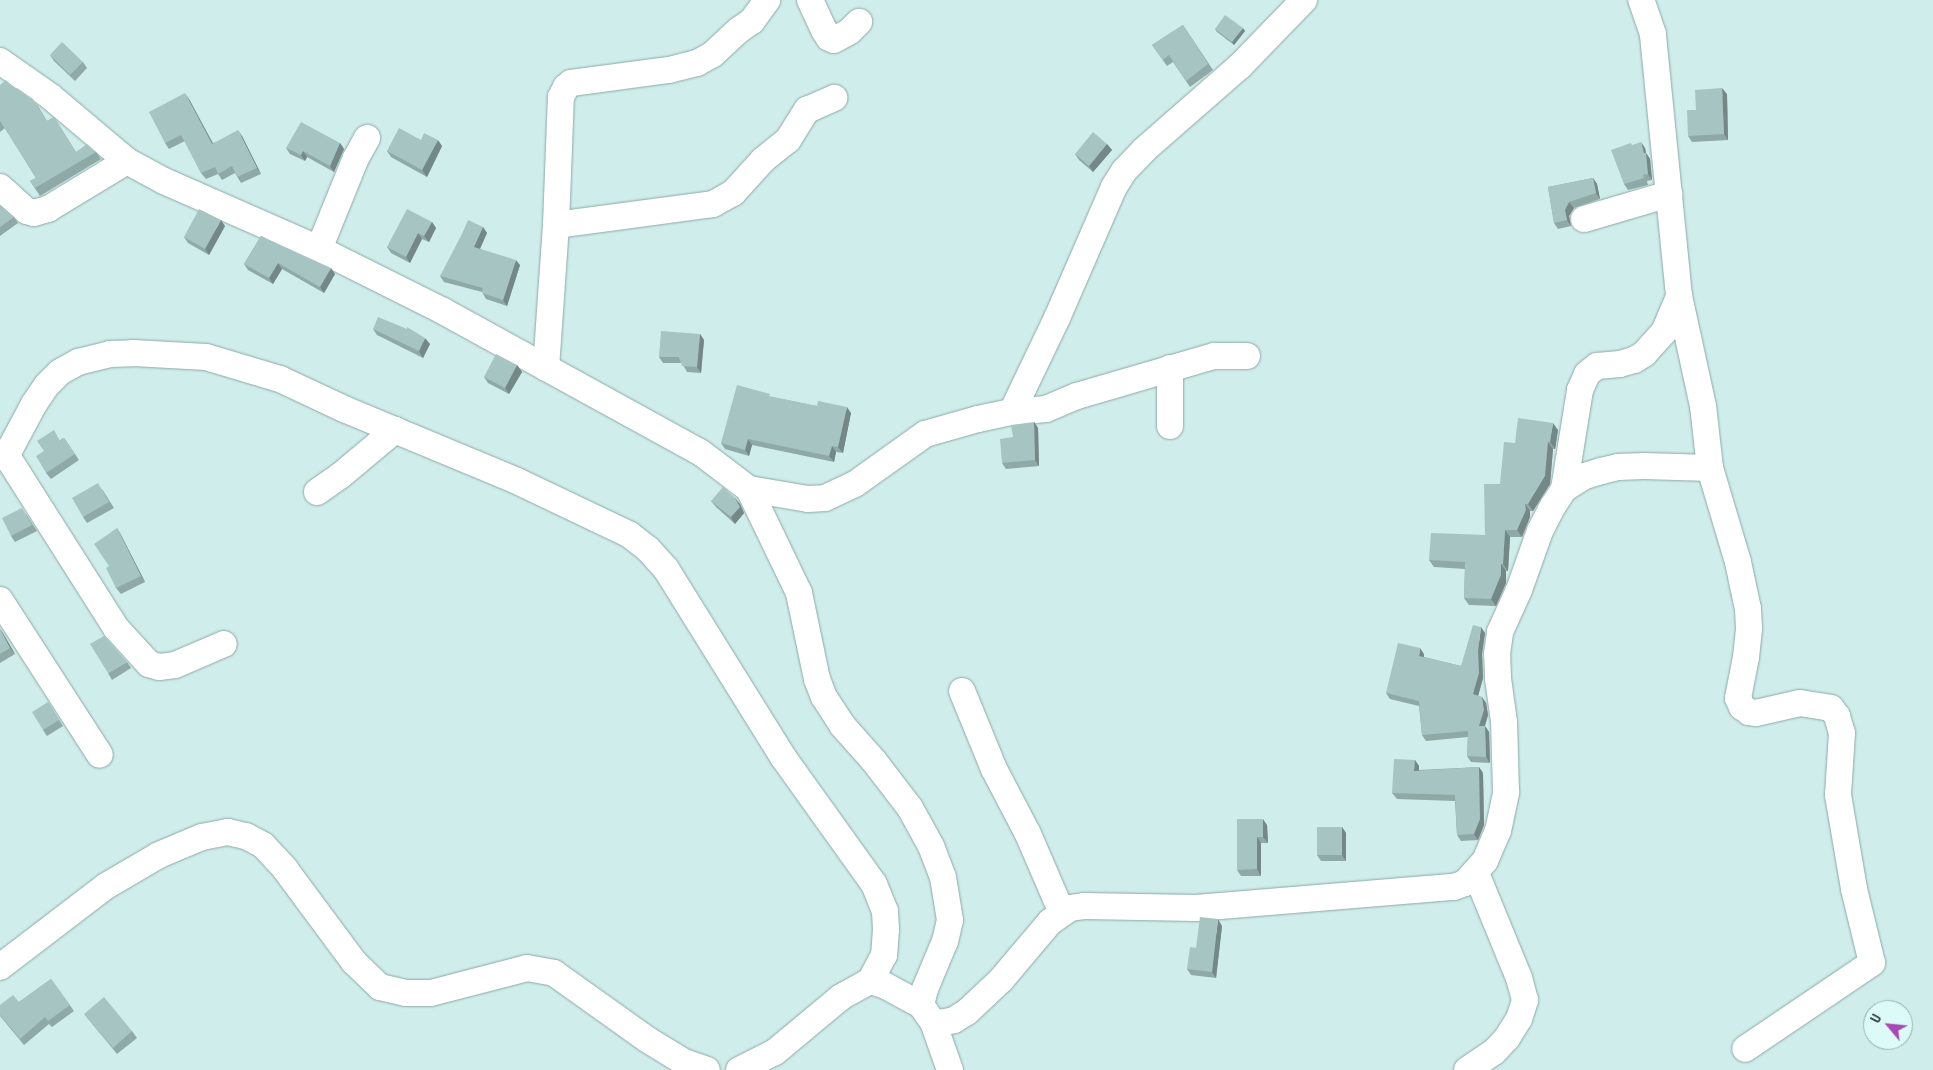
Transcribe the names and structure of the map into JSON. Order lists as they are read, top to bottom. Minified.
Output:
{"north":"top left"}
